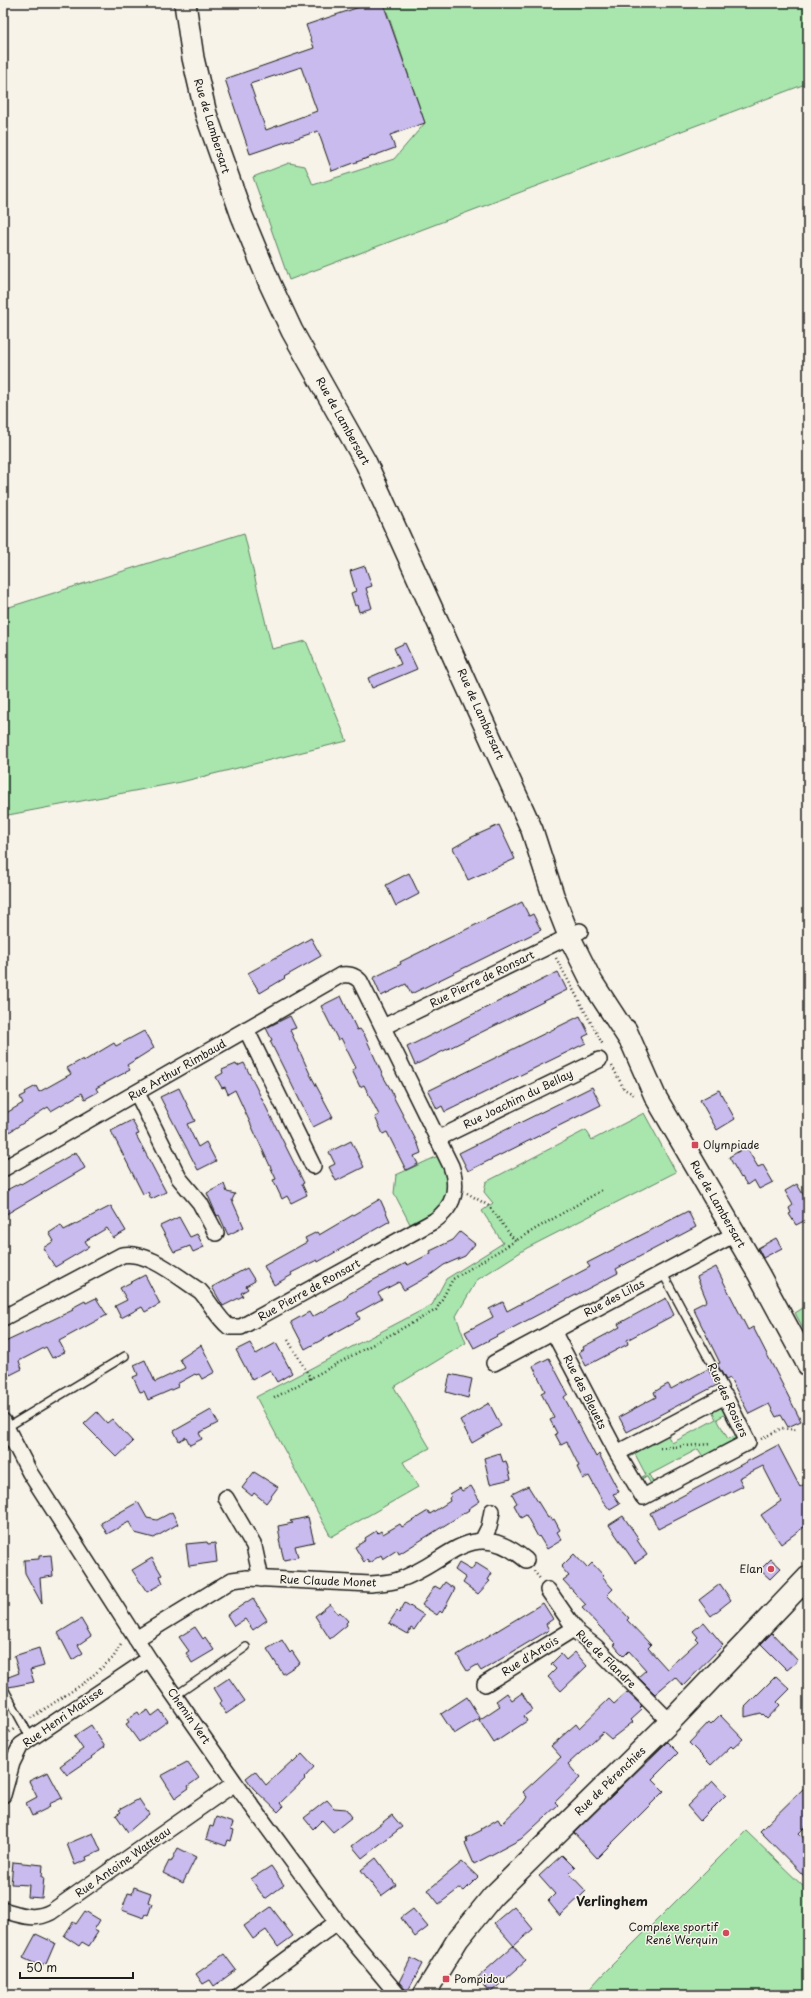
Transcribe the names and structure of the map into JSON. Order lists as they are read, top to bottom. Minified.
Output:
{"streets":{"main road":["Rue de Lambersart","Rue de Pérenchies"],"street":["Rue Pierre de Ronsart","Rue Arthur Rimbaud","Rue Joachim du Bellay","Rue des Lilas","Rue des Bleuets","Rue des Rosiers","Rue Claude Monet","Rue d'Artois","Rue de Flandre","Chemin Vert","Rue Henri Matisse","Rue Antoine Watteau"]},"crossings":[["Rue de Lambersart","Rue Pierre de Ronsart"],["Rue de Lambersart","Rue des Lilas"],["Rue Pierre de Ronsart","Rue Arthur Rimbaud"],["Rue Pierre de Ronsart","Rue Joachim du Bellay"],["Rue des Lilas","Rue des Bleuets"],["Rue des Lilas","Rue des Rosiers"],["Rue des Bleuets","Rue des Rosiers"],["Rue Claude Monet","Chemin Vert"],["Rue d'Artois","Rue de Flandre"],["Rue de Flandre","Rue de Pérenchies"],["Chemin Vert","Rue Henri Matisse"],["Chemin Vert","Rue Antoine Watteau"]],"districts":["Verlinghem"],"places":{"transit":["Olympiade","Pompidou"],"other":["Elan","Complexe sportif René Werquin"]},"scale_bar":"50 m"}
